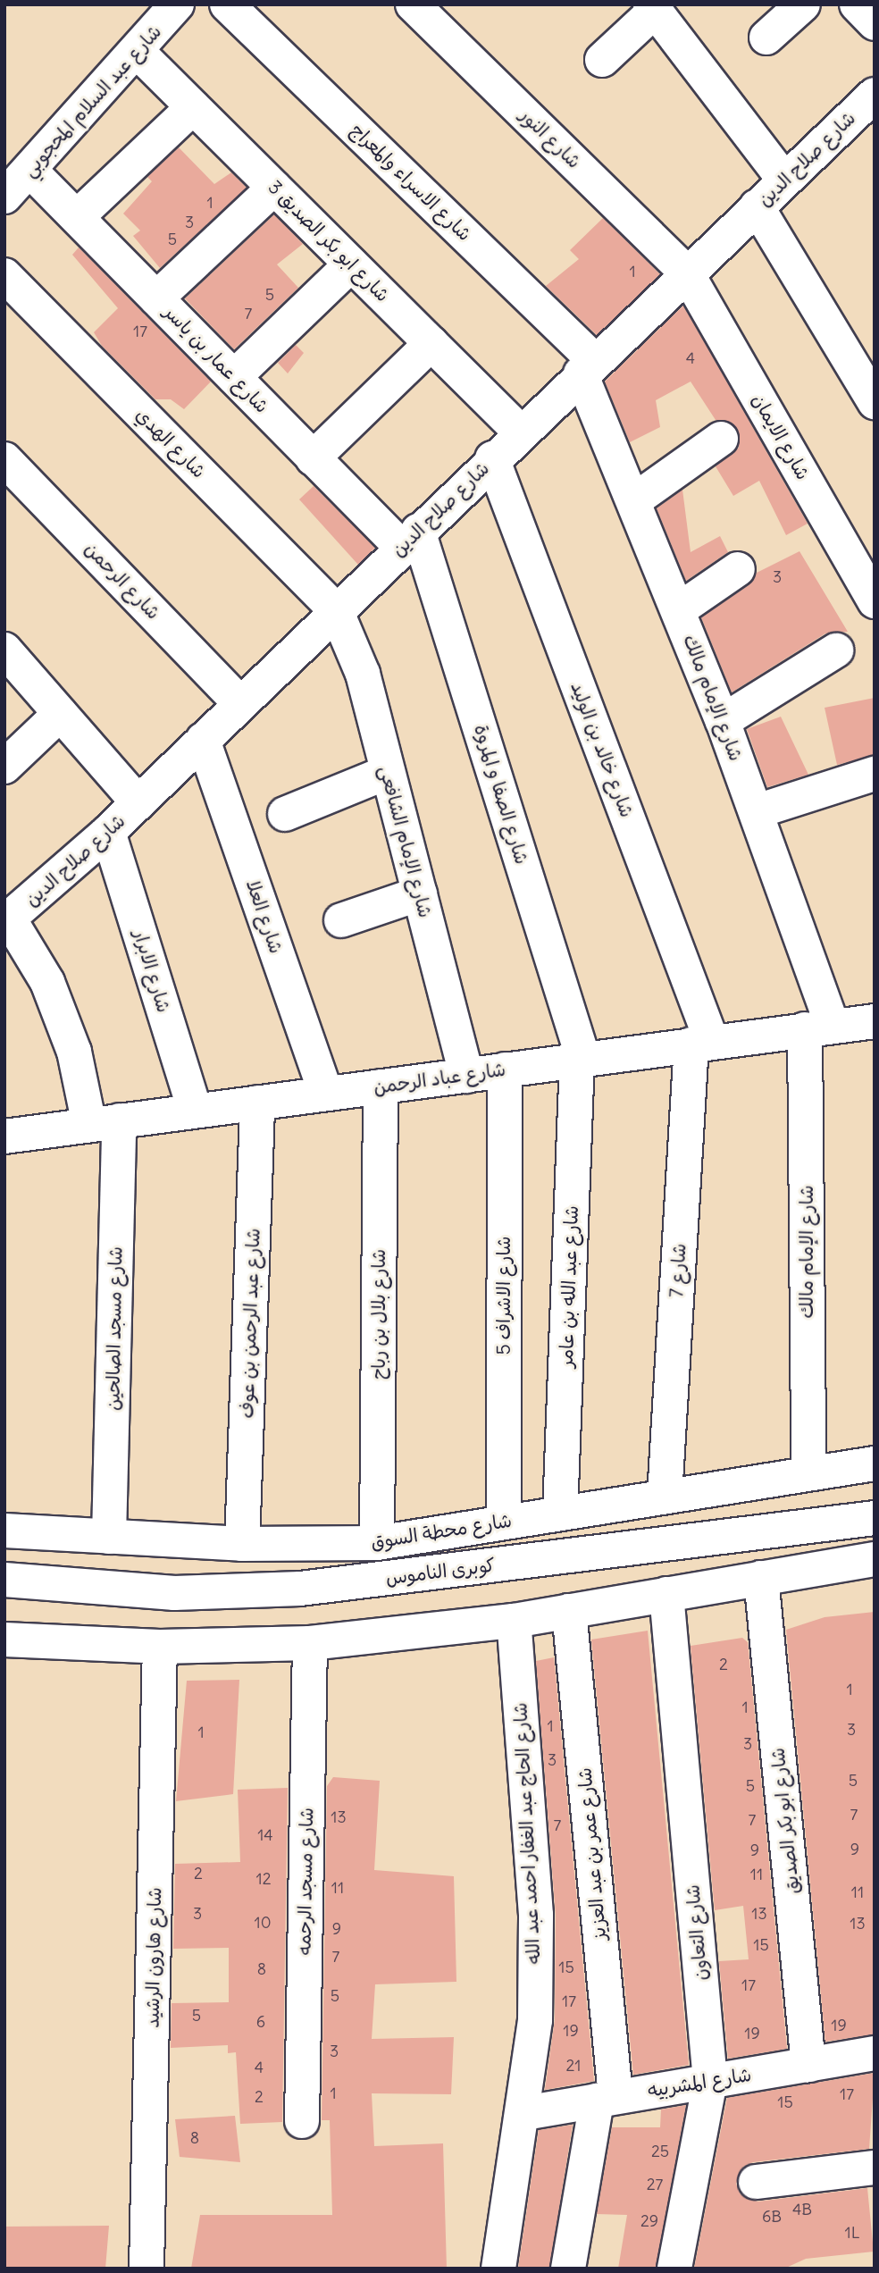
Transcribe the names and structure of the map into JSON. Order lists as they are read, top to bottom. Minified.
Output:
{"streets":{"street":["شارع عبد السلام المحجوبي","شارع النور","شارع صلاح الدين","شارع الاسراء والمعراج","شارع ابو بكر الصديق 3","شارع عمار بن ياسر","شارع الايمان","شارع الهدي","شارع الرحمن","شارع الإمام مالك","شارع خالد بن الوليد","شارع الصفا و المروة","شارع الإمام الشافعى","شارع العلا","شارع الابرار","شارع عباد الرحمن","شارع 7","شارع عبد الله بن عامر","شارع الاشراف 5","شارع بلال بن رباح","شارع عبد الرحمن بن عوف","شارع مسجد الصالحين","شارع محطة السوق","كوبرى الناموس","شارع ابو بكر الصديق","شارع الحاج عبد الغفار احمد عبد الله","شارع عمر بن عبد العزيز","شارع مسجد الرحمه","شارع التعاون","شارع هارون الرشيد","شارع المشربيه"]},"crossings":[["شارع عبد السلام المحجوبي","شارع ابو بكر الصديق 3"],["شارع عبد السلام المحجوبي","شارع عمار بن ياسر"],["شارع النور","شارع صلاح الدين"],["شارع النور","شارع الايمان"],["شارع صلاح الدين","شارع الاسراء والمعراج"],["شارع صلاح الدين","شارع ابو بكر الصديق 3"],["شارع صلاح الدين","شارع عمار بن ياسر"],["شارع صلاح الدين","شارع الايمان"],["شارع صلاح الدين","شارع الهدي"],["شارع صلاح الدين","شارع الرحمن"],["شارع صلاح الدين","شارع الإمام مالك"],["شارع صلاح الدين","شارع خالد بن الوليد"],["شارع صلاح الدين","شارع الصفا و المروة"],["شارع صلاح الدين","شارع الإمام الشافعى"],["شارع صلاح الدين","شارع العلا"],["شارع صلاح الدين","شارع الابرار"],["شارع صلاح الدين","شارع مسجد الصالحين"],["شارع الاسراء والمعراج","شارع الإمام مالك"],["شارع عمار بن ياسر","شارع الصفا و المروة"],["شارع الهدي","شارع الإمام الشافعى"],["شارع الإمام مالك","شارع عباد الرحمن"],["شارع الإمام مالك","شارع محطة السوق"],["شارع خالد بن الوليد","شارع عباد الرحمن"],["شارع خالد بن الوليد","شارع 7"],["شارع الصفا و المروة","شارع عباد الرحمن"],["شارع الصفا و المروة","شارع عبد الله بن عامر"],["شارع الإمام الشافعى","شارع عباد الرحمن"],["شارع العلا","شارع عباد الرحمن"],["شارع الابرار","شارع عباد الرحمن"],["شارع عباد الرحمن","شارع 7"],["شارع عباد الرحمن","شارع عبد الله بن عامر"],["شارع عباد الرحمن","شارع الاشراف 5"],["شارع عباد الرحمن","شارع بلال بن رباح"],["شارع عباد الرحمن","شارع عبد الرحمن بن عوف"],["شارع عباد الرحمن","شارع مسجد الصالحين"],["شارع 7","شارع محطة السوق"],["شارع عبد الله بن عامر","شارع محطة السوق"],["شارع الاشراف 5","شارع محطة السوق"],["شارع بلال بن رباح","شارع محطة السوق"],["شارع عبد الرحمن بن عوف","شارع محطة السوق"],["شارع مسجد الصالحين","شارع محطة السوق"],["شارع ابو بكر الصديق","شارع المشربيه"],["شارع الحاج عبد الغفار احمد عبد الله","شارع المشربيه"],["شارع عمر بن عبد العزيز","شارع المشربيه"],["شارع التعاون","شارع المشربيه"]],"house_numbers":["1","3","5","1","5","7","17","4","3","2","1","1","1","3","1","3","3","5","5","7","13","7","7","14","9","9","2","11","12","11","11","3","13","10","13","9","15","7","15","8","17","5","17","5","6","19","19","19","3","21","4","1","17","2","15","8","25","27","4B","6B","29","1L"]}
